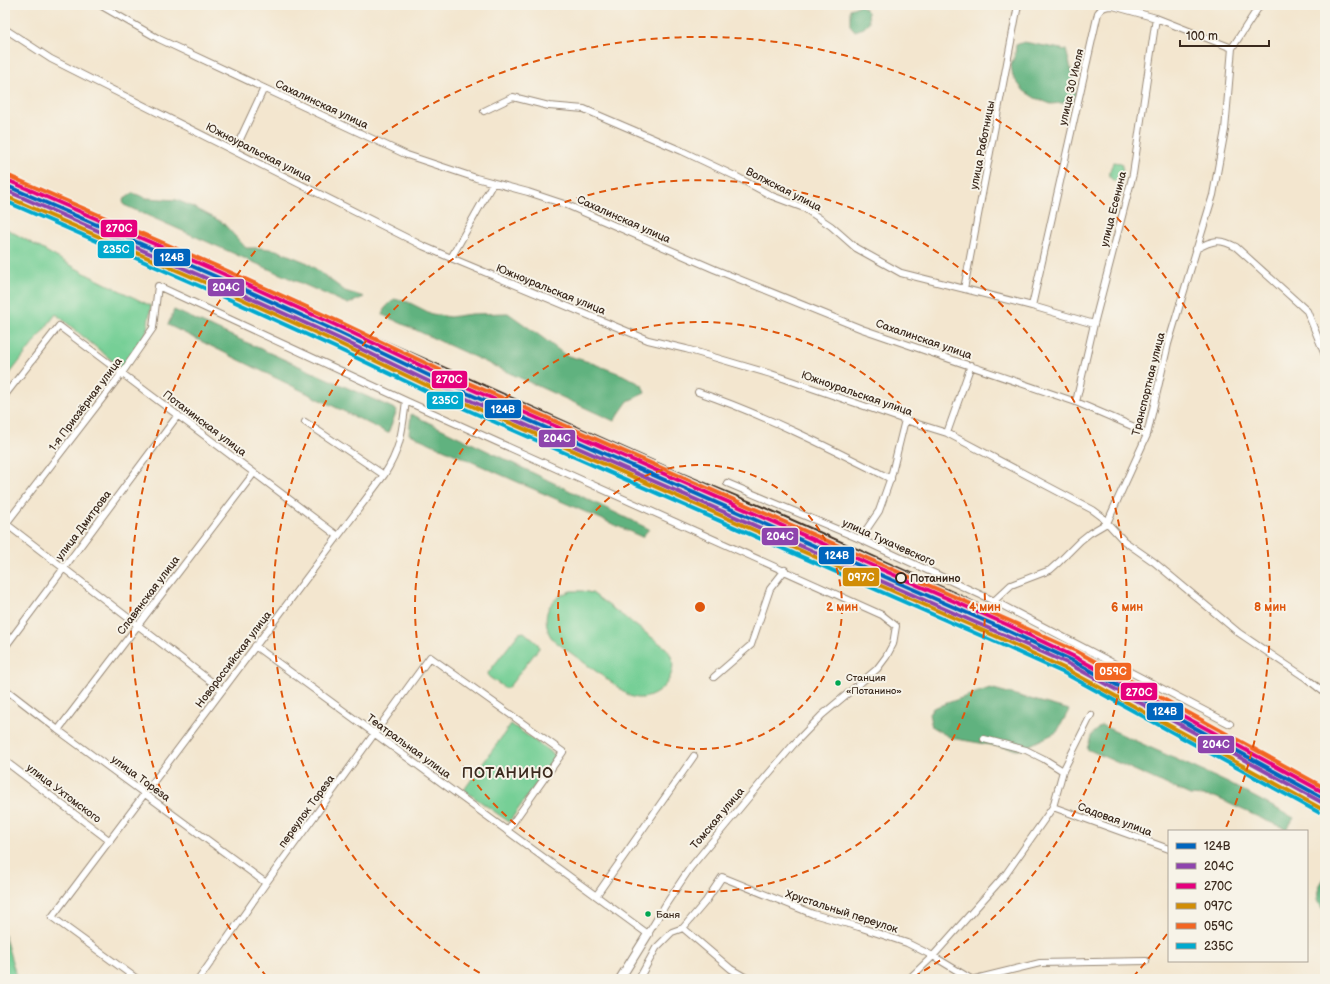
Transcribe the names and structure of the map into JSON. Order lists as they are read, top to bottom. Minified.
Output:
{"streets":{"street":["улица 30 Июля","Сахалинская улица","улица Работницы","Южноуральская улица","Волжская улица","улица Есенина","Транспортная улица","1-я Приозёрная улица","Потанинская улица","улица Дмитрова","улица Тухачевского","Славянская улица","Новороссийская улица","Театральная улица","улица Тореза","улица Ухтомского","переулок Тореза","Томская улица","Садовая улица","Хрустальный переулок"]},"crossings":[["улица 30 Июля","Волжская улица"],["Сахалинская улица","улица Есенина"],["Сахалинская улица","Транспортная улица"],["улица Работницы","Волжская улица"],["Южноуральская улица","Транспортная улица"],["Волжская улица","улица Есенина"],["1-я Приозёрная улица","Потанинская улица"],["1-я Приозёрная улица","Новороссийская улица"],["Потанинская улица","улица Дмитрова"],["Потанинская улица","Славянская улица"],["Потанинская улица","Новороссийская улица"],["Славянская улица","улица Тореза"],["Новороссийская улица","Театральная улица"],["Новороссийская улица","улица Тореза"],["Новороссийская улица","улица Ухтомского"],["Театральная улица","переулок Тореза"],["Театральная улица","Томская улица"],["улица Тореза","переулок Тореза"]],"districts":["ПОТАНИНО"],"places":["Потанино","Станция «Потанино»","Баня"],"lines":["transit line 059С","transit line 270С","transit line 124В","transit line 204С","transit line 097С","transit line 235С"],"legend":["124В","204С","270С","097С","059С","235С"],"scale_bar":"100 m","rings":["2 мин","4 мин","6 мин","8 мин"]}
